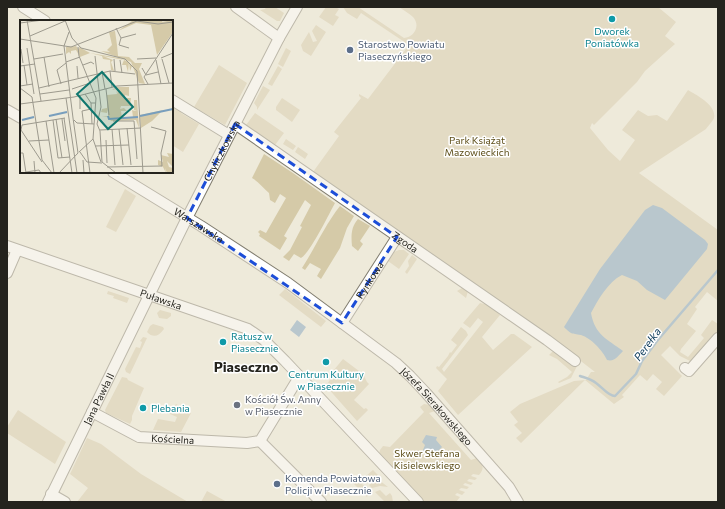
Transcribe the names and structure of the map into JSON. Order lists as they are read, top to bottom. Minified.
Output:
{"streets":{"street":["Chyliczkowska","Warszawska","Zgoda","Rynkowa","Puławska","Jana Pawła II","Józefa Sierakowskiego","Kościelna"]},"crossings":[["Chyliczkowska","Warszawska"],["Chyliczkowska","Zgoda"],["Chyliczkowska","Puławska"],["Chyliczkowska","Jana Pawła II"],["Warszawska","Rynkowa"],["Warszawska","Józefa Sierakowskiego"],["Zgoda","Rynkowa"],["Rynkowa","Józefa Sierakowskiego"],["Puławska","Jana Pawła II"],["Jana Pawła II","Kościelna"]],"districts":["Piaseczno"],"water":["Perełka"],"parks":["Park Książąt Mazowieckich","Skwer Stefana Kisielewskiego"],"places":["Dworek Poniatówka","Starostwo Powiatu Piaseczyńskiego","Ratusz w Piasecznie","Centrum Kultury w Piasecznie","Kościół Św. Anny w Piasecznie","Plebania","Komenda Powiatowa Policji w Piasecznie"]}
